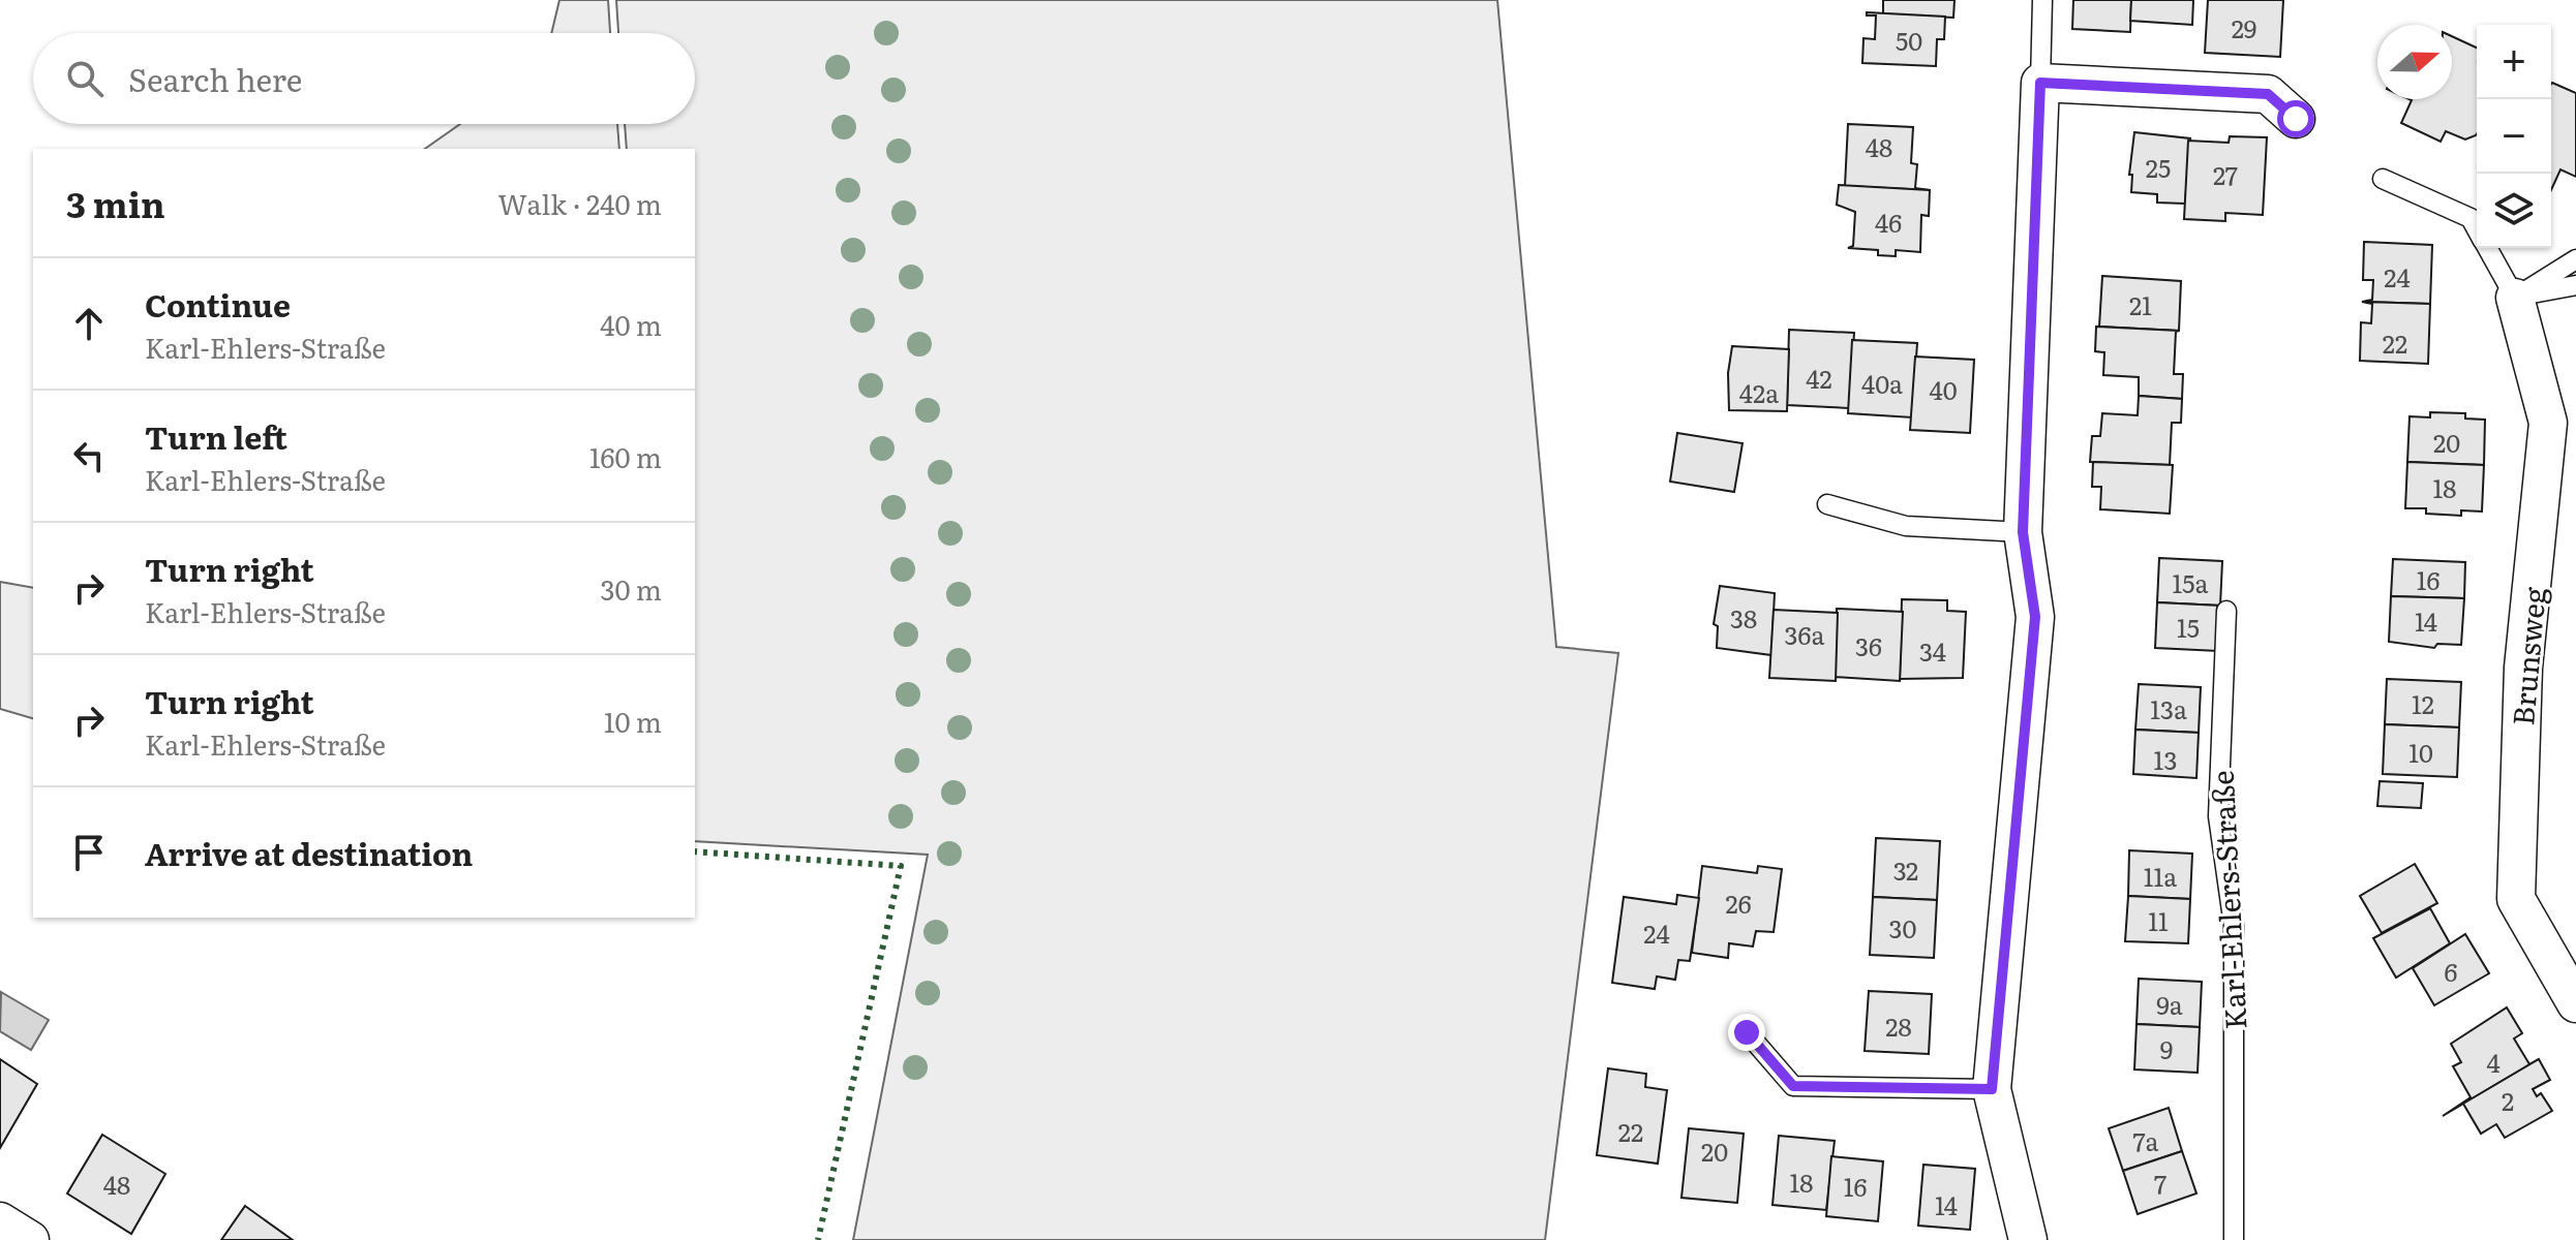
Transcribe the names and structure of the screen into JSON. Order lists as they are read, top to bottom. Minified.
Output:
{"streets":{"street":["Brunsweg"],"lane":["Karl-Ehlers-Straße"]},"house_numbers":["29","50","48","25","27","46","24","21","22","42","40a","40","42a","20","18","16","15a","38","14","15","36a","36","34","12","13a","10","13","32","11a","26","11","30","24","6","9a","28","9","4","2","22","7a","20","18","7","48","16","14"],"north":"right","page":{"map_buttons":["+","−"],"search":"Search here","heading":["3 min","Walk · 240 m"],"list":[["Continue","Karl-Ehlers-Straße","40 m"],["Turn left","Karl-Ehlers-Straße","160 m"],["Turn right","Karl-Ehlers-Straße","30 m"],["Turn right","Karl-Ehlers-Straße","10 m"],"Arrive at destination"]}}
